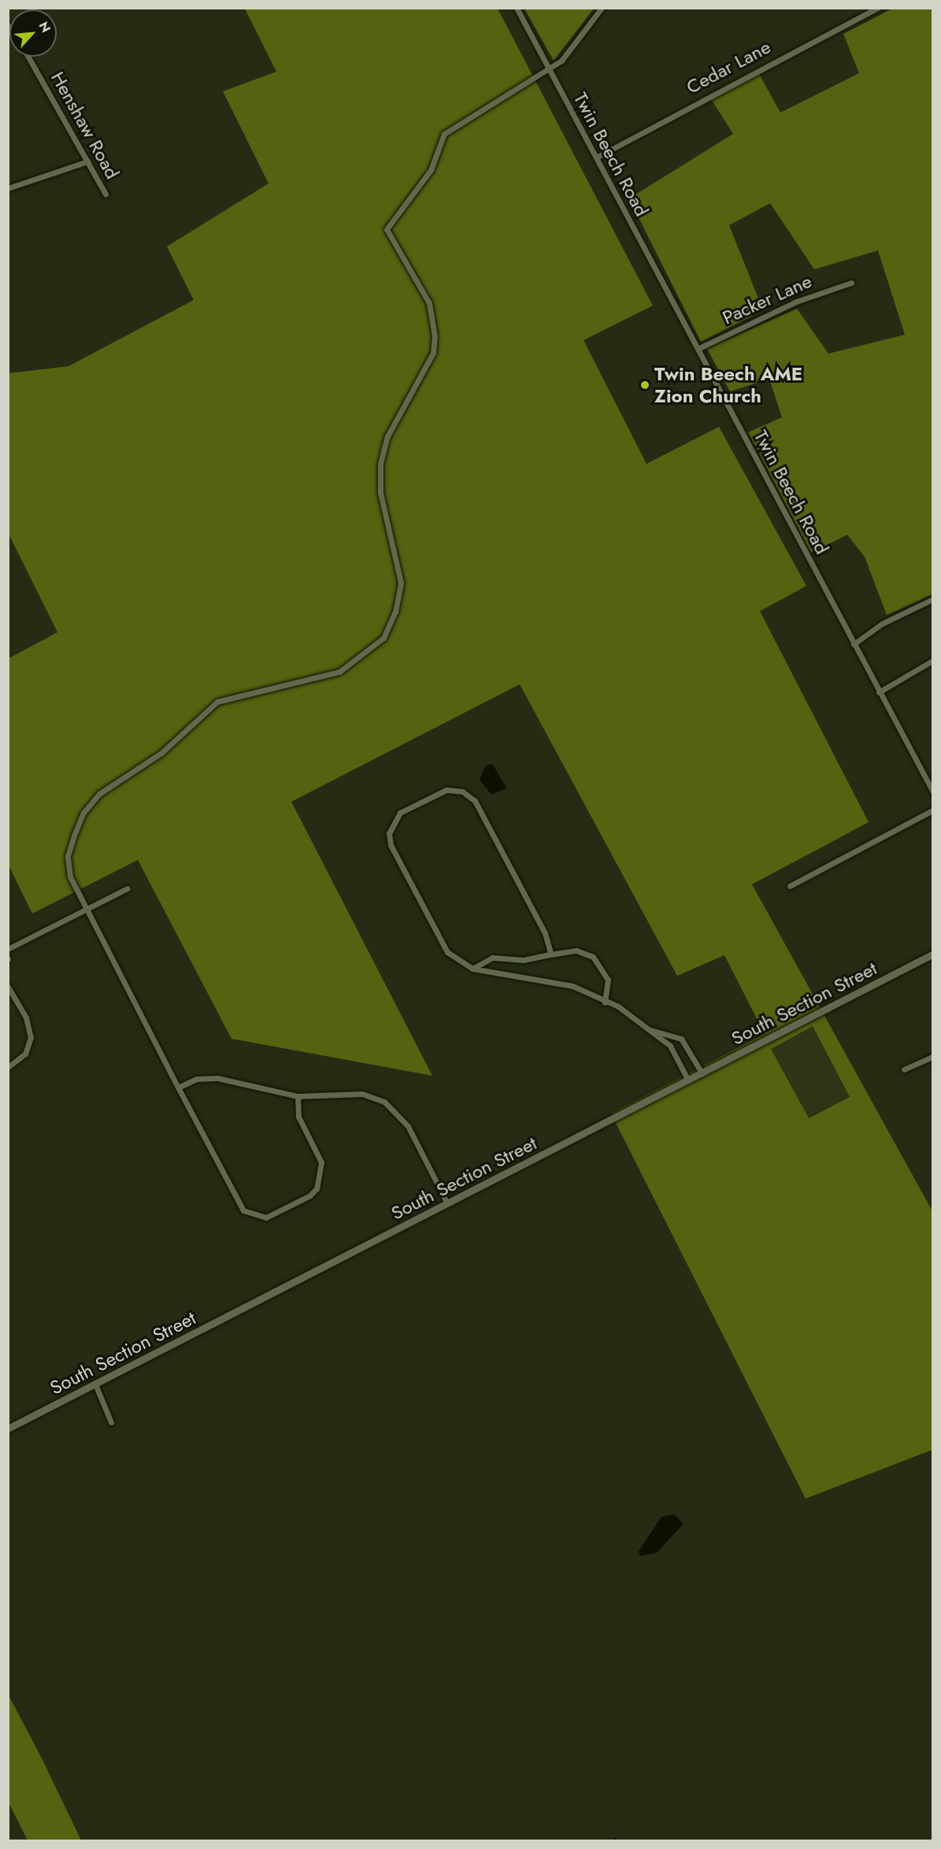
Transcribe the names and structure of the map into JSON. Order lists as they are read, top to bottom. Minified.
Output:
{"streets":{"street":["Cedar Lane","Henshaw Road","Twin Beech Road","Packer Lane","South Section Street"]},"crossings":[["Cedar Lane","Twin Beech Road"],["Twin Beech Road","Packer Lane"]],"places":["Twin Beech AME Zion Church"],"north":"top right"}
